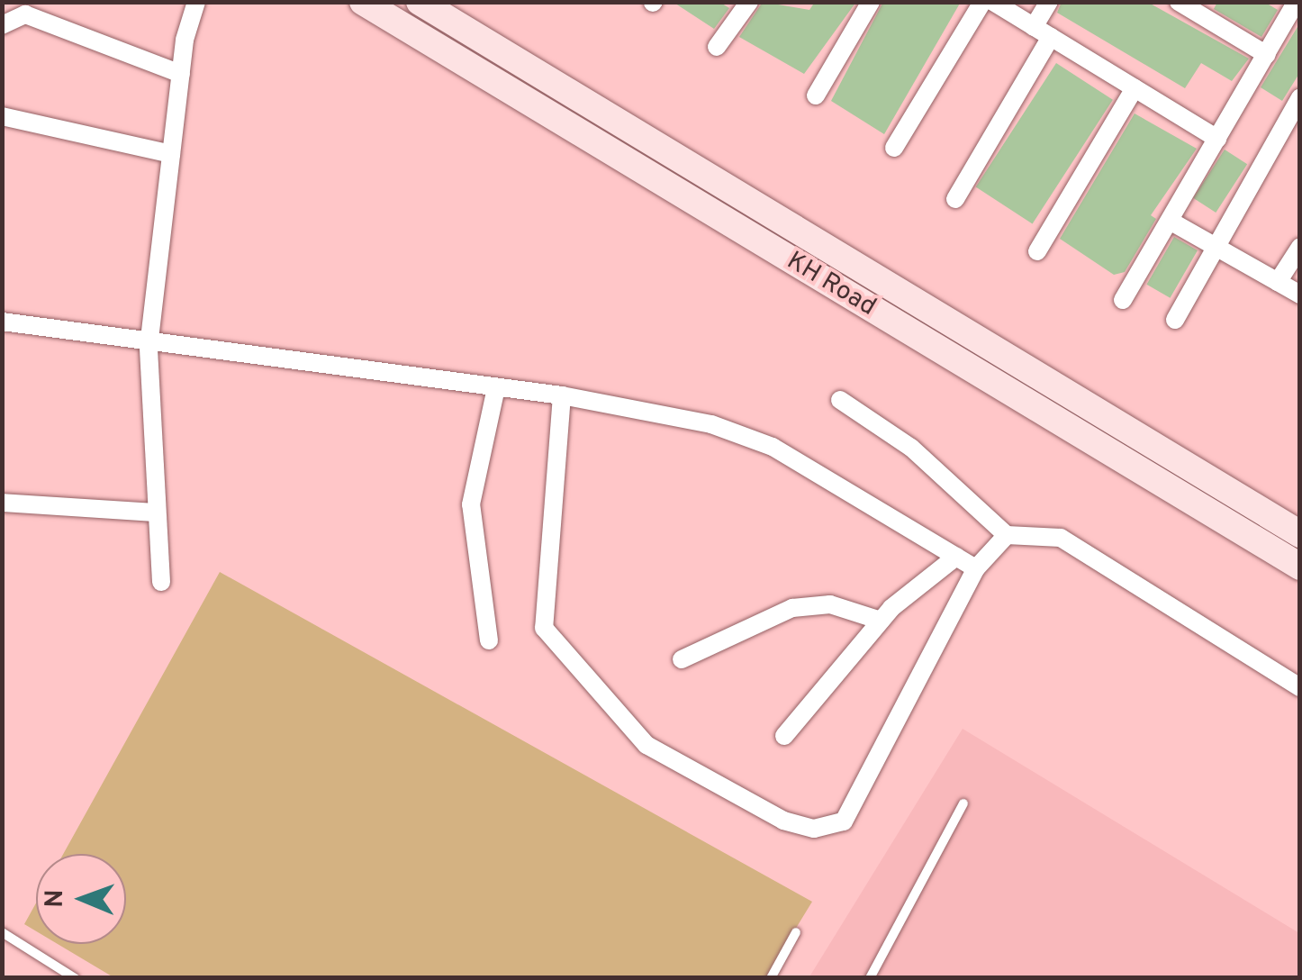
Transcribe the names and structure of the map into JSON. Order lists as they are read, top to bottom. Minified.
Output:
{"streets":{"main road":["KH Road"]},"north":"left"}
